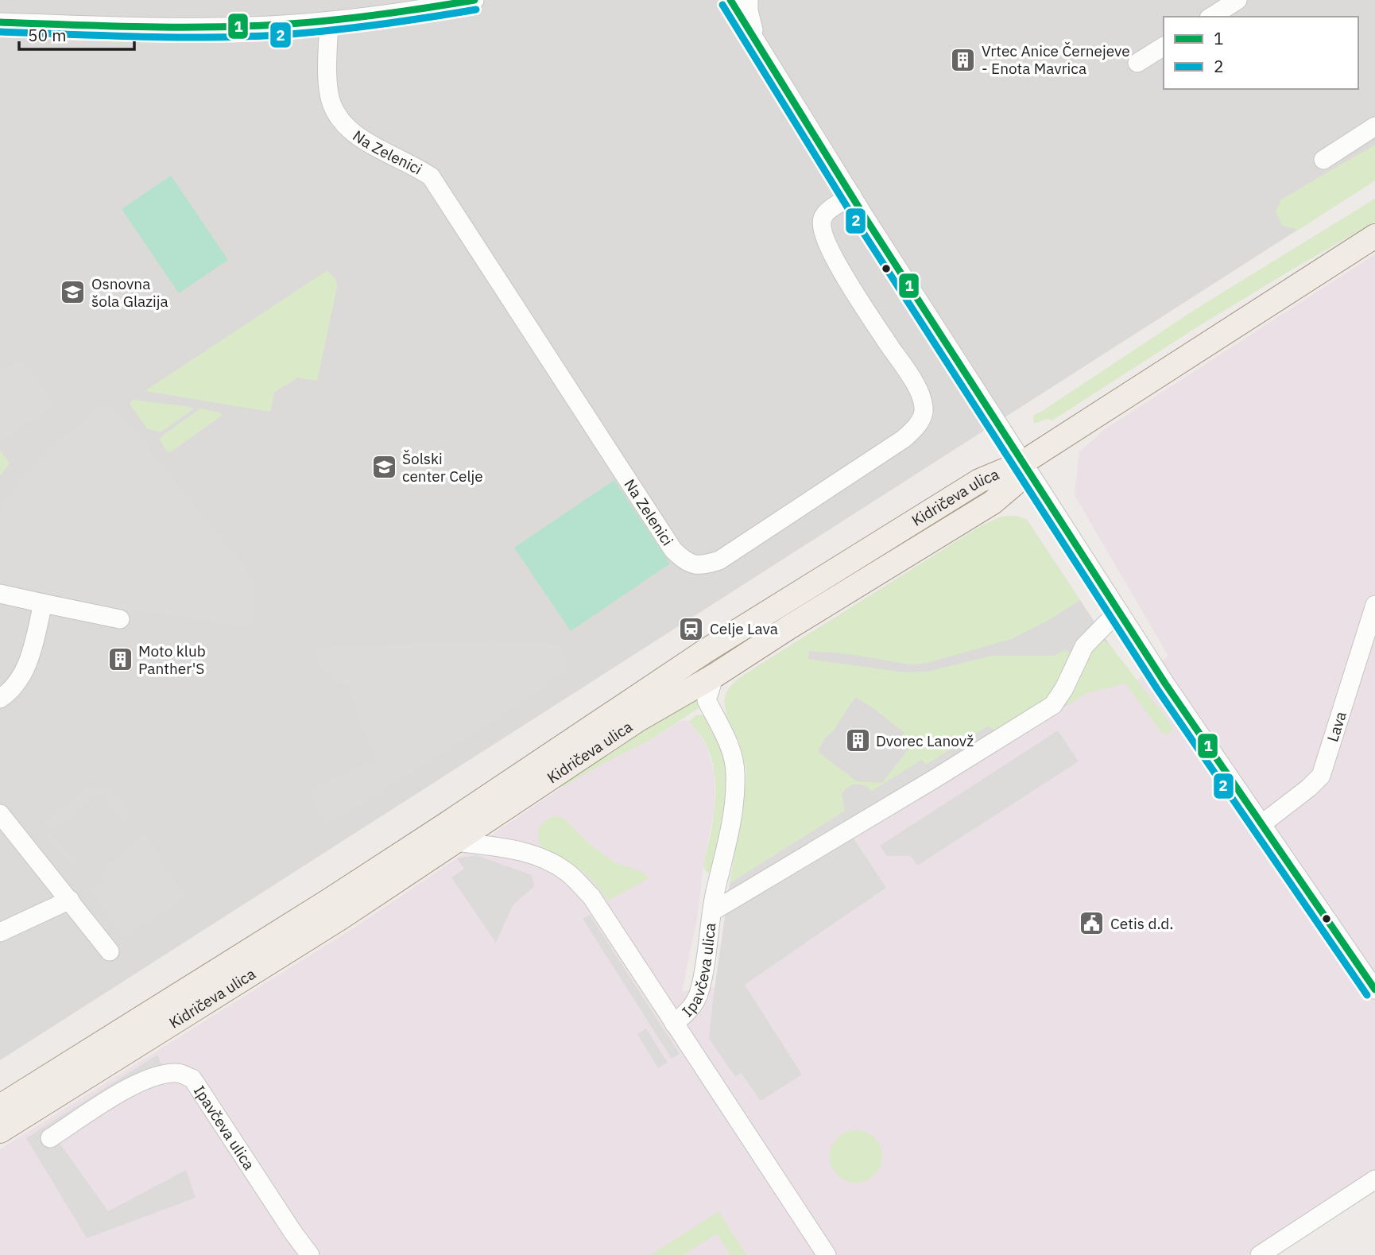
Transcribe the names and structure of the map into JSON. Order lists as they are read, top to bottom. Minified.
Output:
{"streets":{"main road":["Kidričeva ulica"],"street":["Na Zelenici","Lava","Ipavčeva ulica"]},"crossings":[["Kidričeva ulica","Ipavčeva ulica"]],"places":{"building":["Vrtec Anice Černejeve - Enota Mavrica","Moto klub Panther'S","Dvorec Lanovž"],"school or university":["Osnovna šola Glazija","Šolski center Celje"],"station":["Celje Lava"],"public building":["Cetis d.d."]},"lines":["transit line 1","transit line 2"],"legend":["1","2"],"scale_bar":"50 m"}
